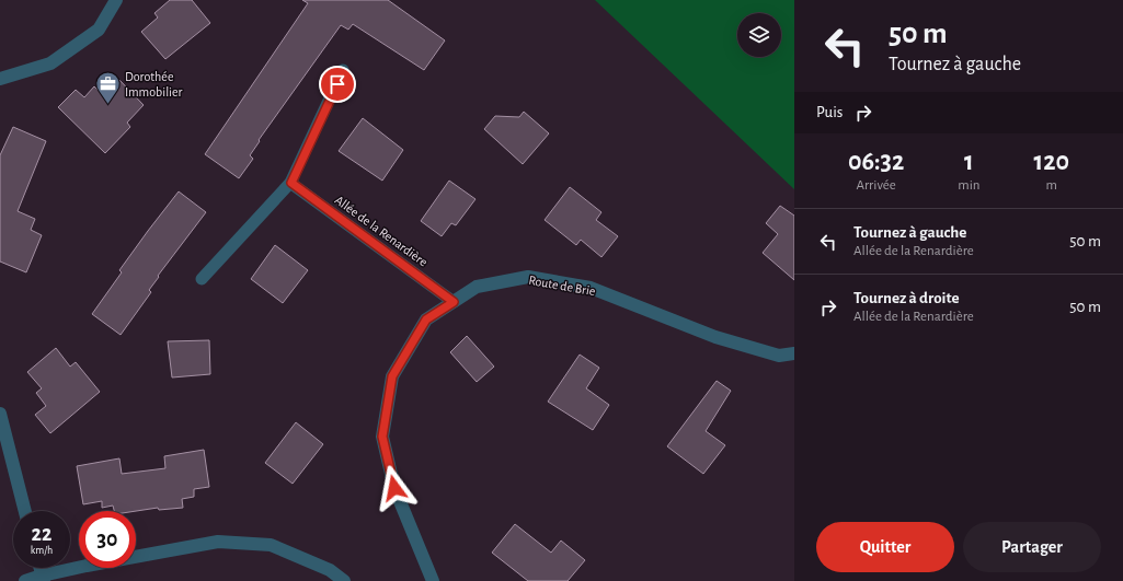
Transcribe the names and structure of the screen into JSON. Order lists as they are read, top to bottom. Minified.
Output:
{"streets":{"street":["Route de Brie"],"lane":["Allée de la Renardière"]},"crossings":[["Allée de la Renardière","Route de Brie"]],"places":{"office":["Dorothée Immobilier"]},"page":{"turn":["50 m","Tournez à gauche"],"then":"Puis","eta":["06:32","Arrivée","1","min","120","m"],"list":[{"name":"Tournez à gauche","note":"Allée de la Renardière","value":"50 m"},{"name":"Tournez à droite","note":"Allée de la Renardière","value":"50 m"}],"speed":"22 km/h","limit":"30","buttons":["Quitter","Partager"]}}
